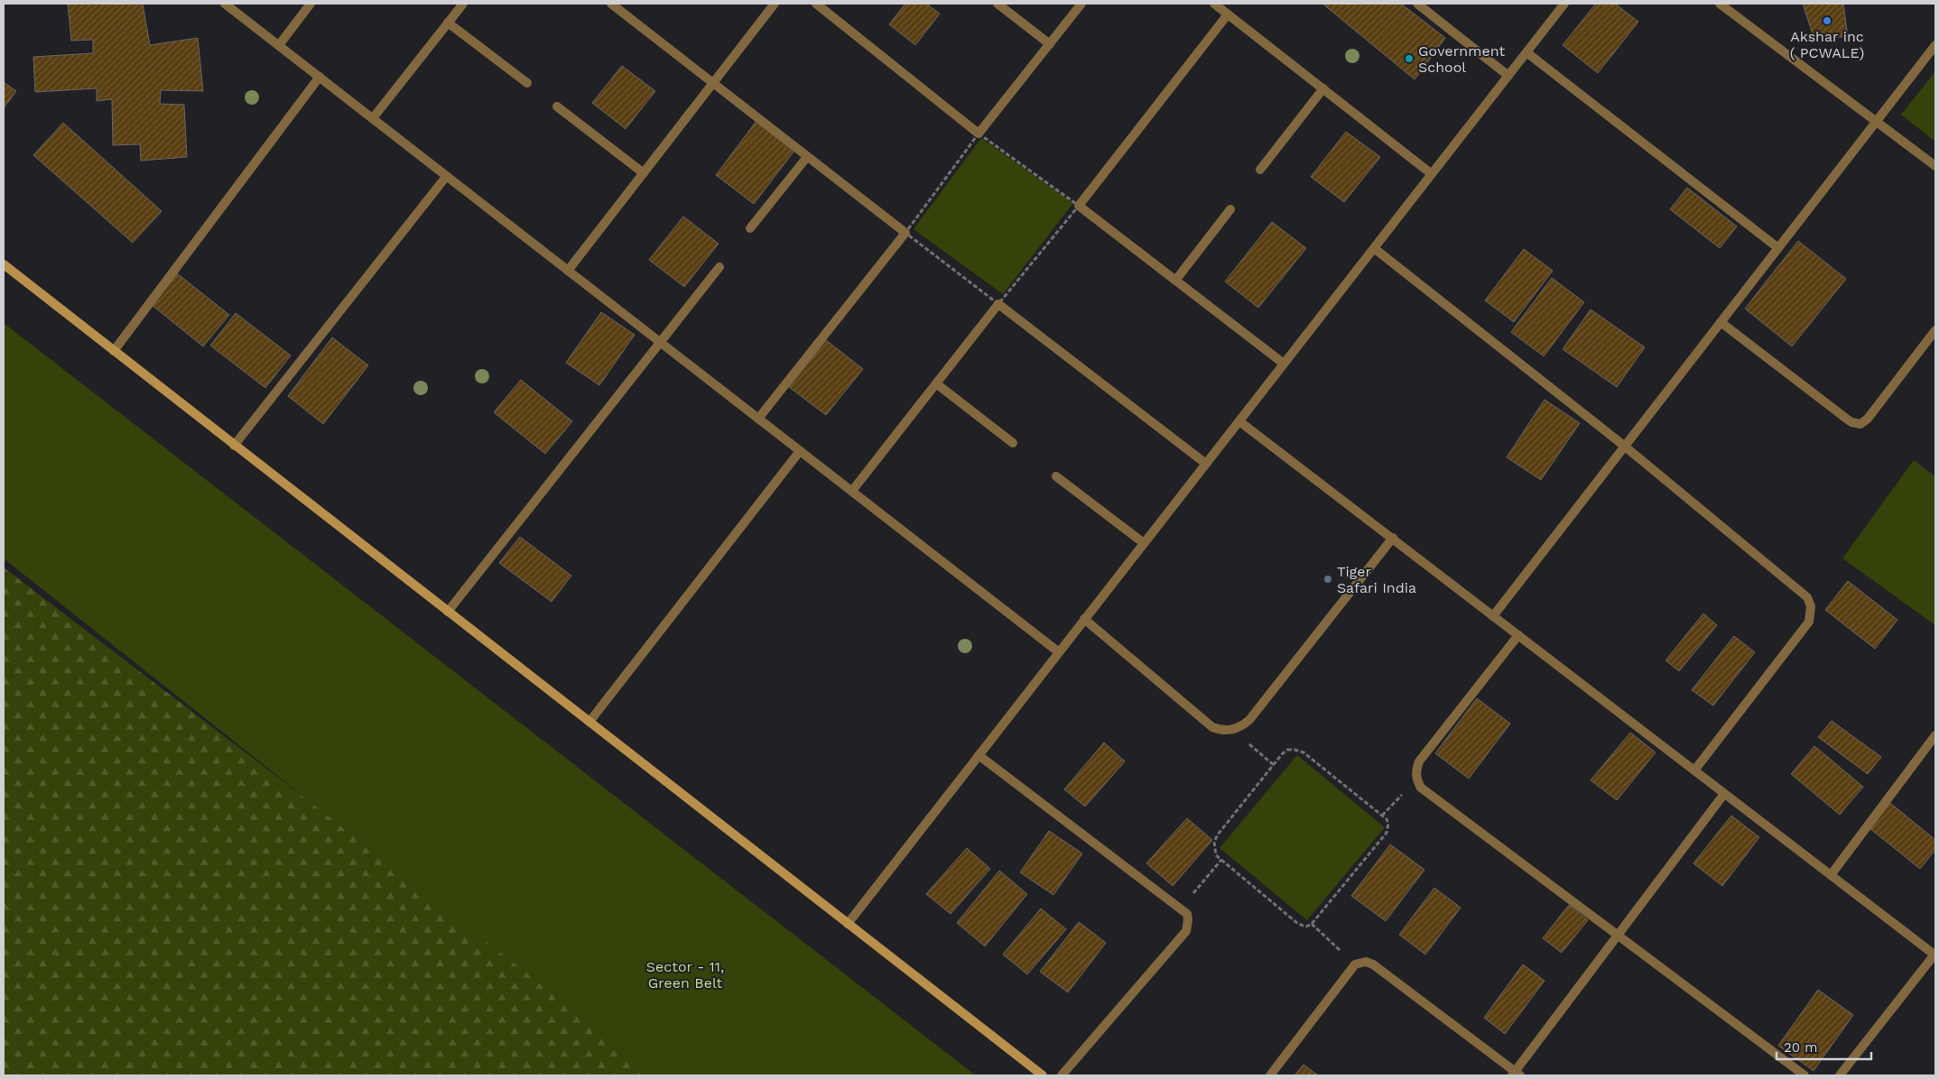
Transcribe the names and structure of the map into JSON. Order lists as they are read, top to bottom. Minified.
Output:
{"parks":["Sector - 11, Green Belt"],"places":["Akshar inc ( PCWALE)","Government School","Tiger Safari India"],"scale_bar":"20 m"}
